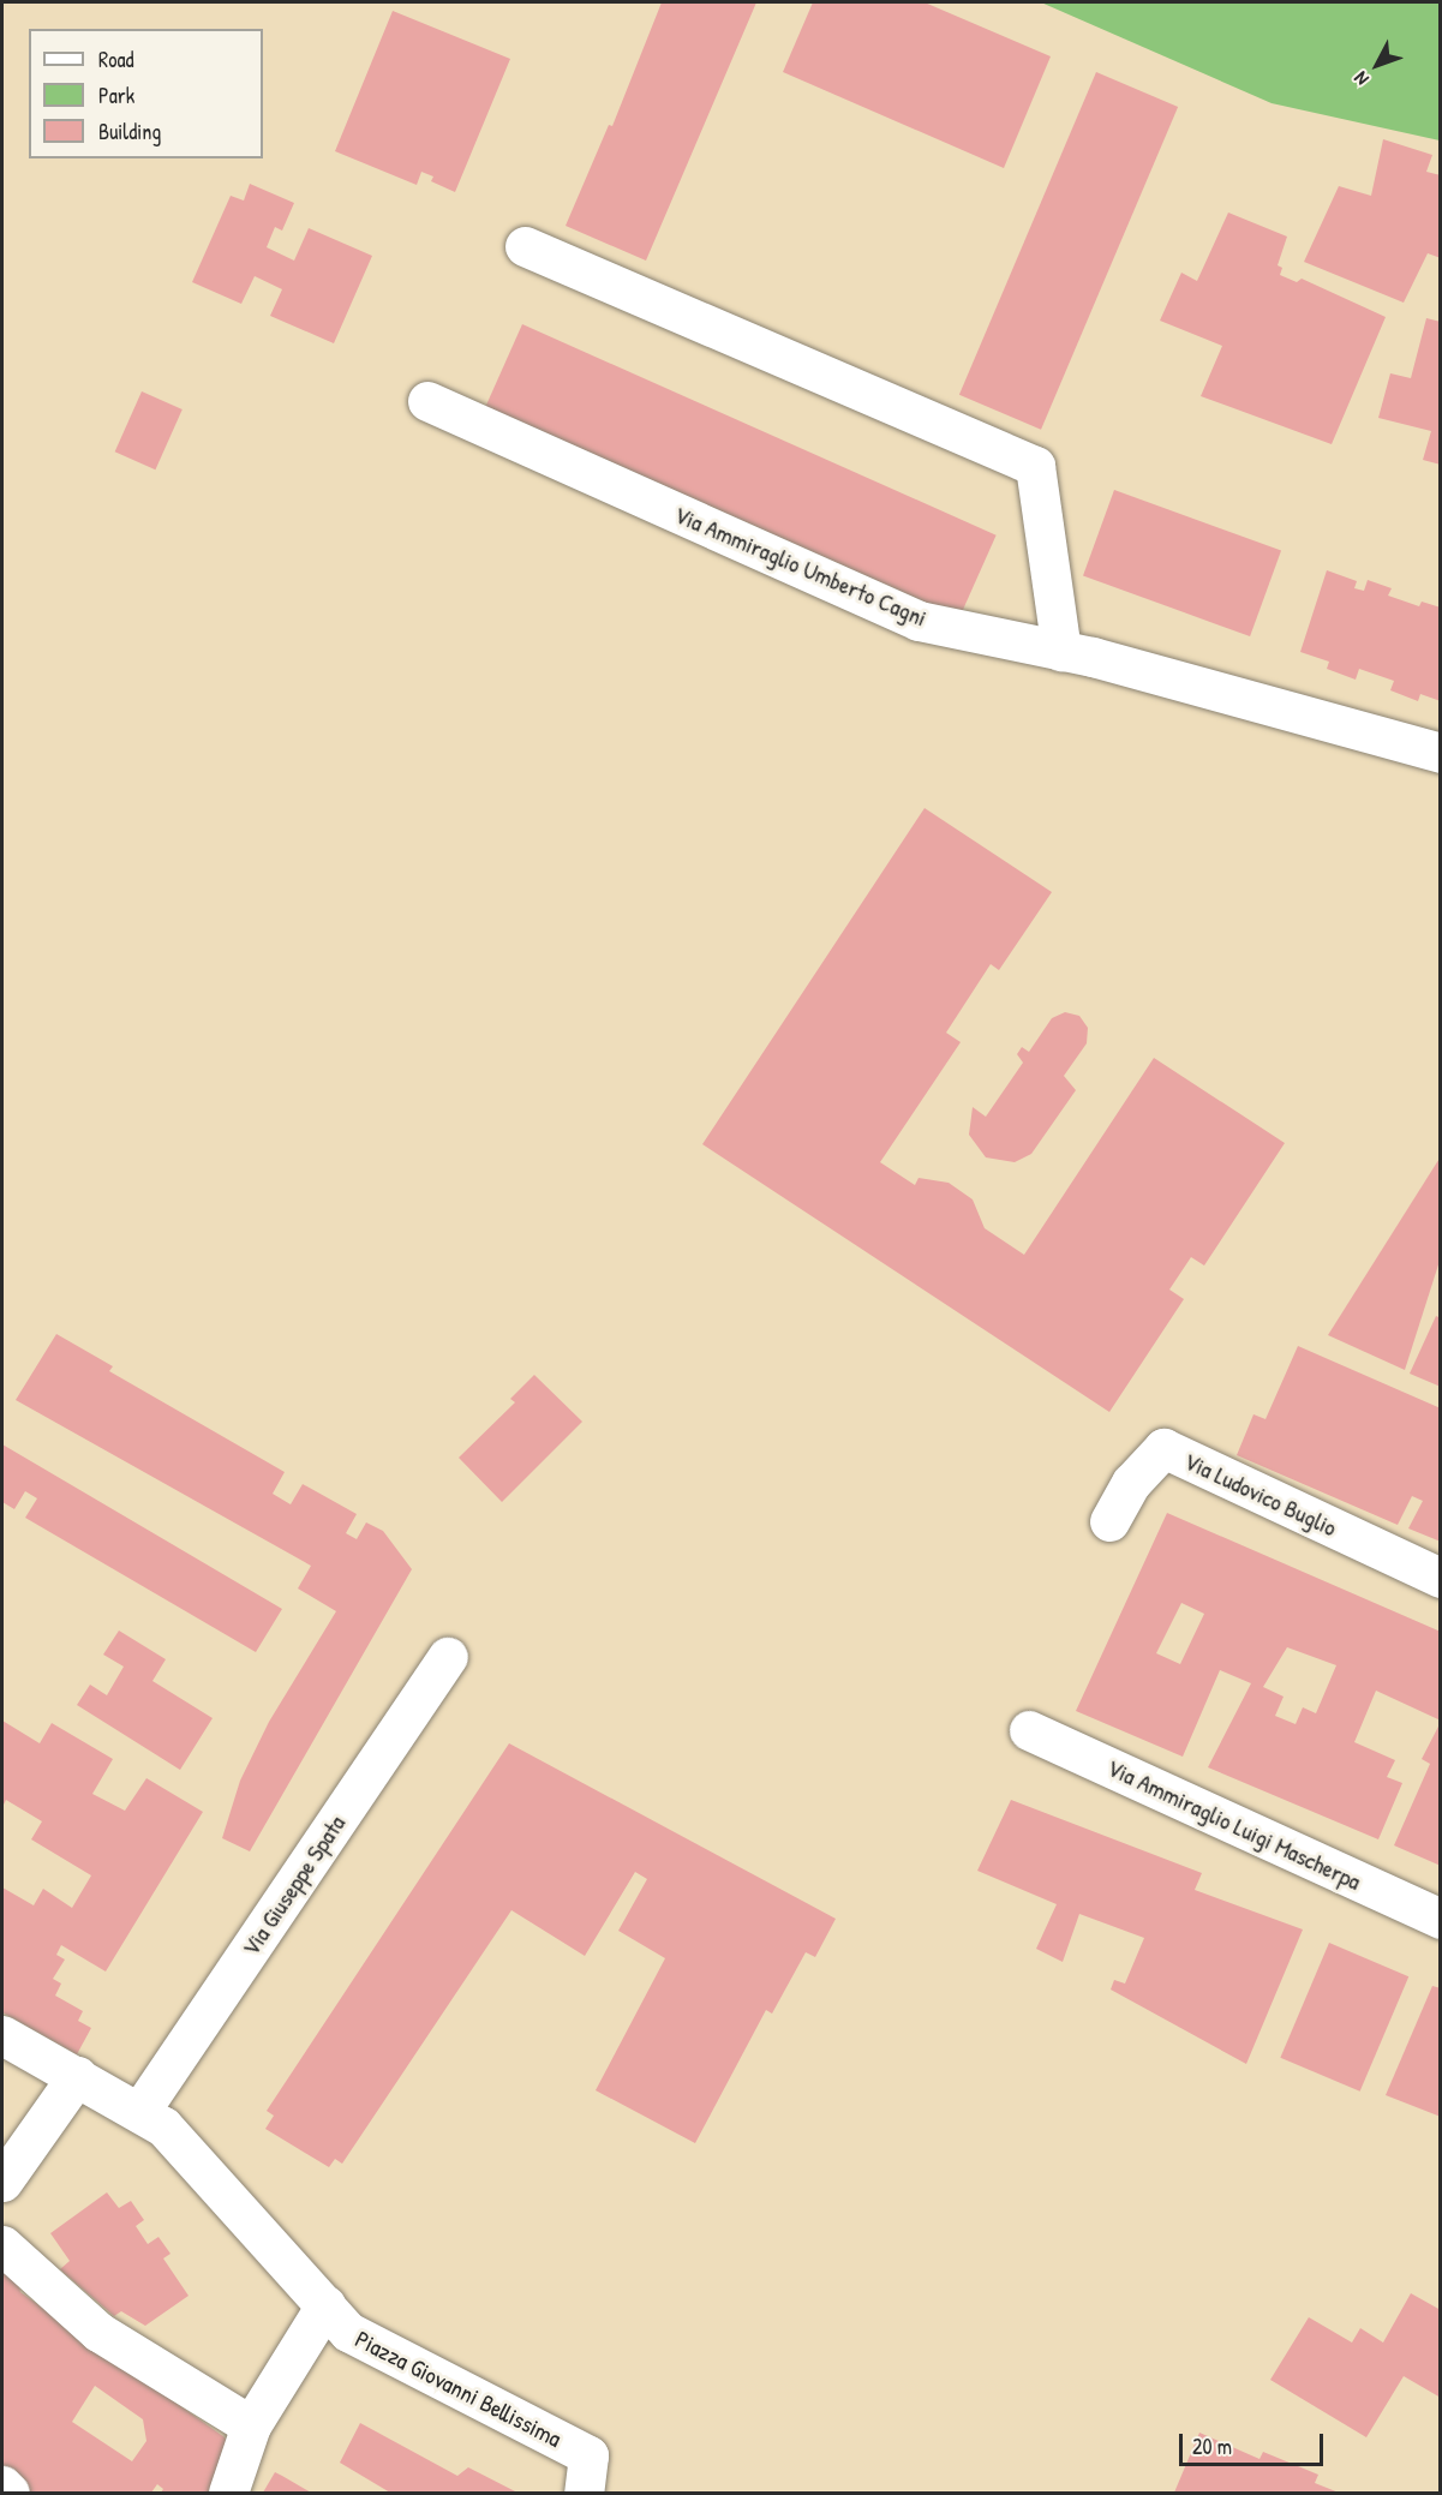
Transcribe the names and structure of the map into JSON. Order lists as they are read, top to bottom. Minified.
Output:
{"streets":{"street":["Via Ammiraglio Umberto Cagni","Via Ludovico Buglio","Via Ammiraglio Luigi Mascherpa","Via Giuseppe Spata","Piazza Giovanni Bellissima"]},"crossings":[["Via Giuseppe Spata","Piazza Giovanni Bellissima"]],"legend":["Road","Park","Building"],"scale_bar":"20 m","north":"bottom left"}
